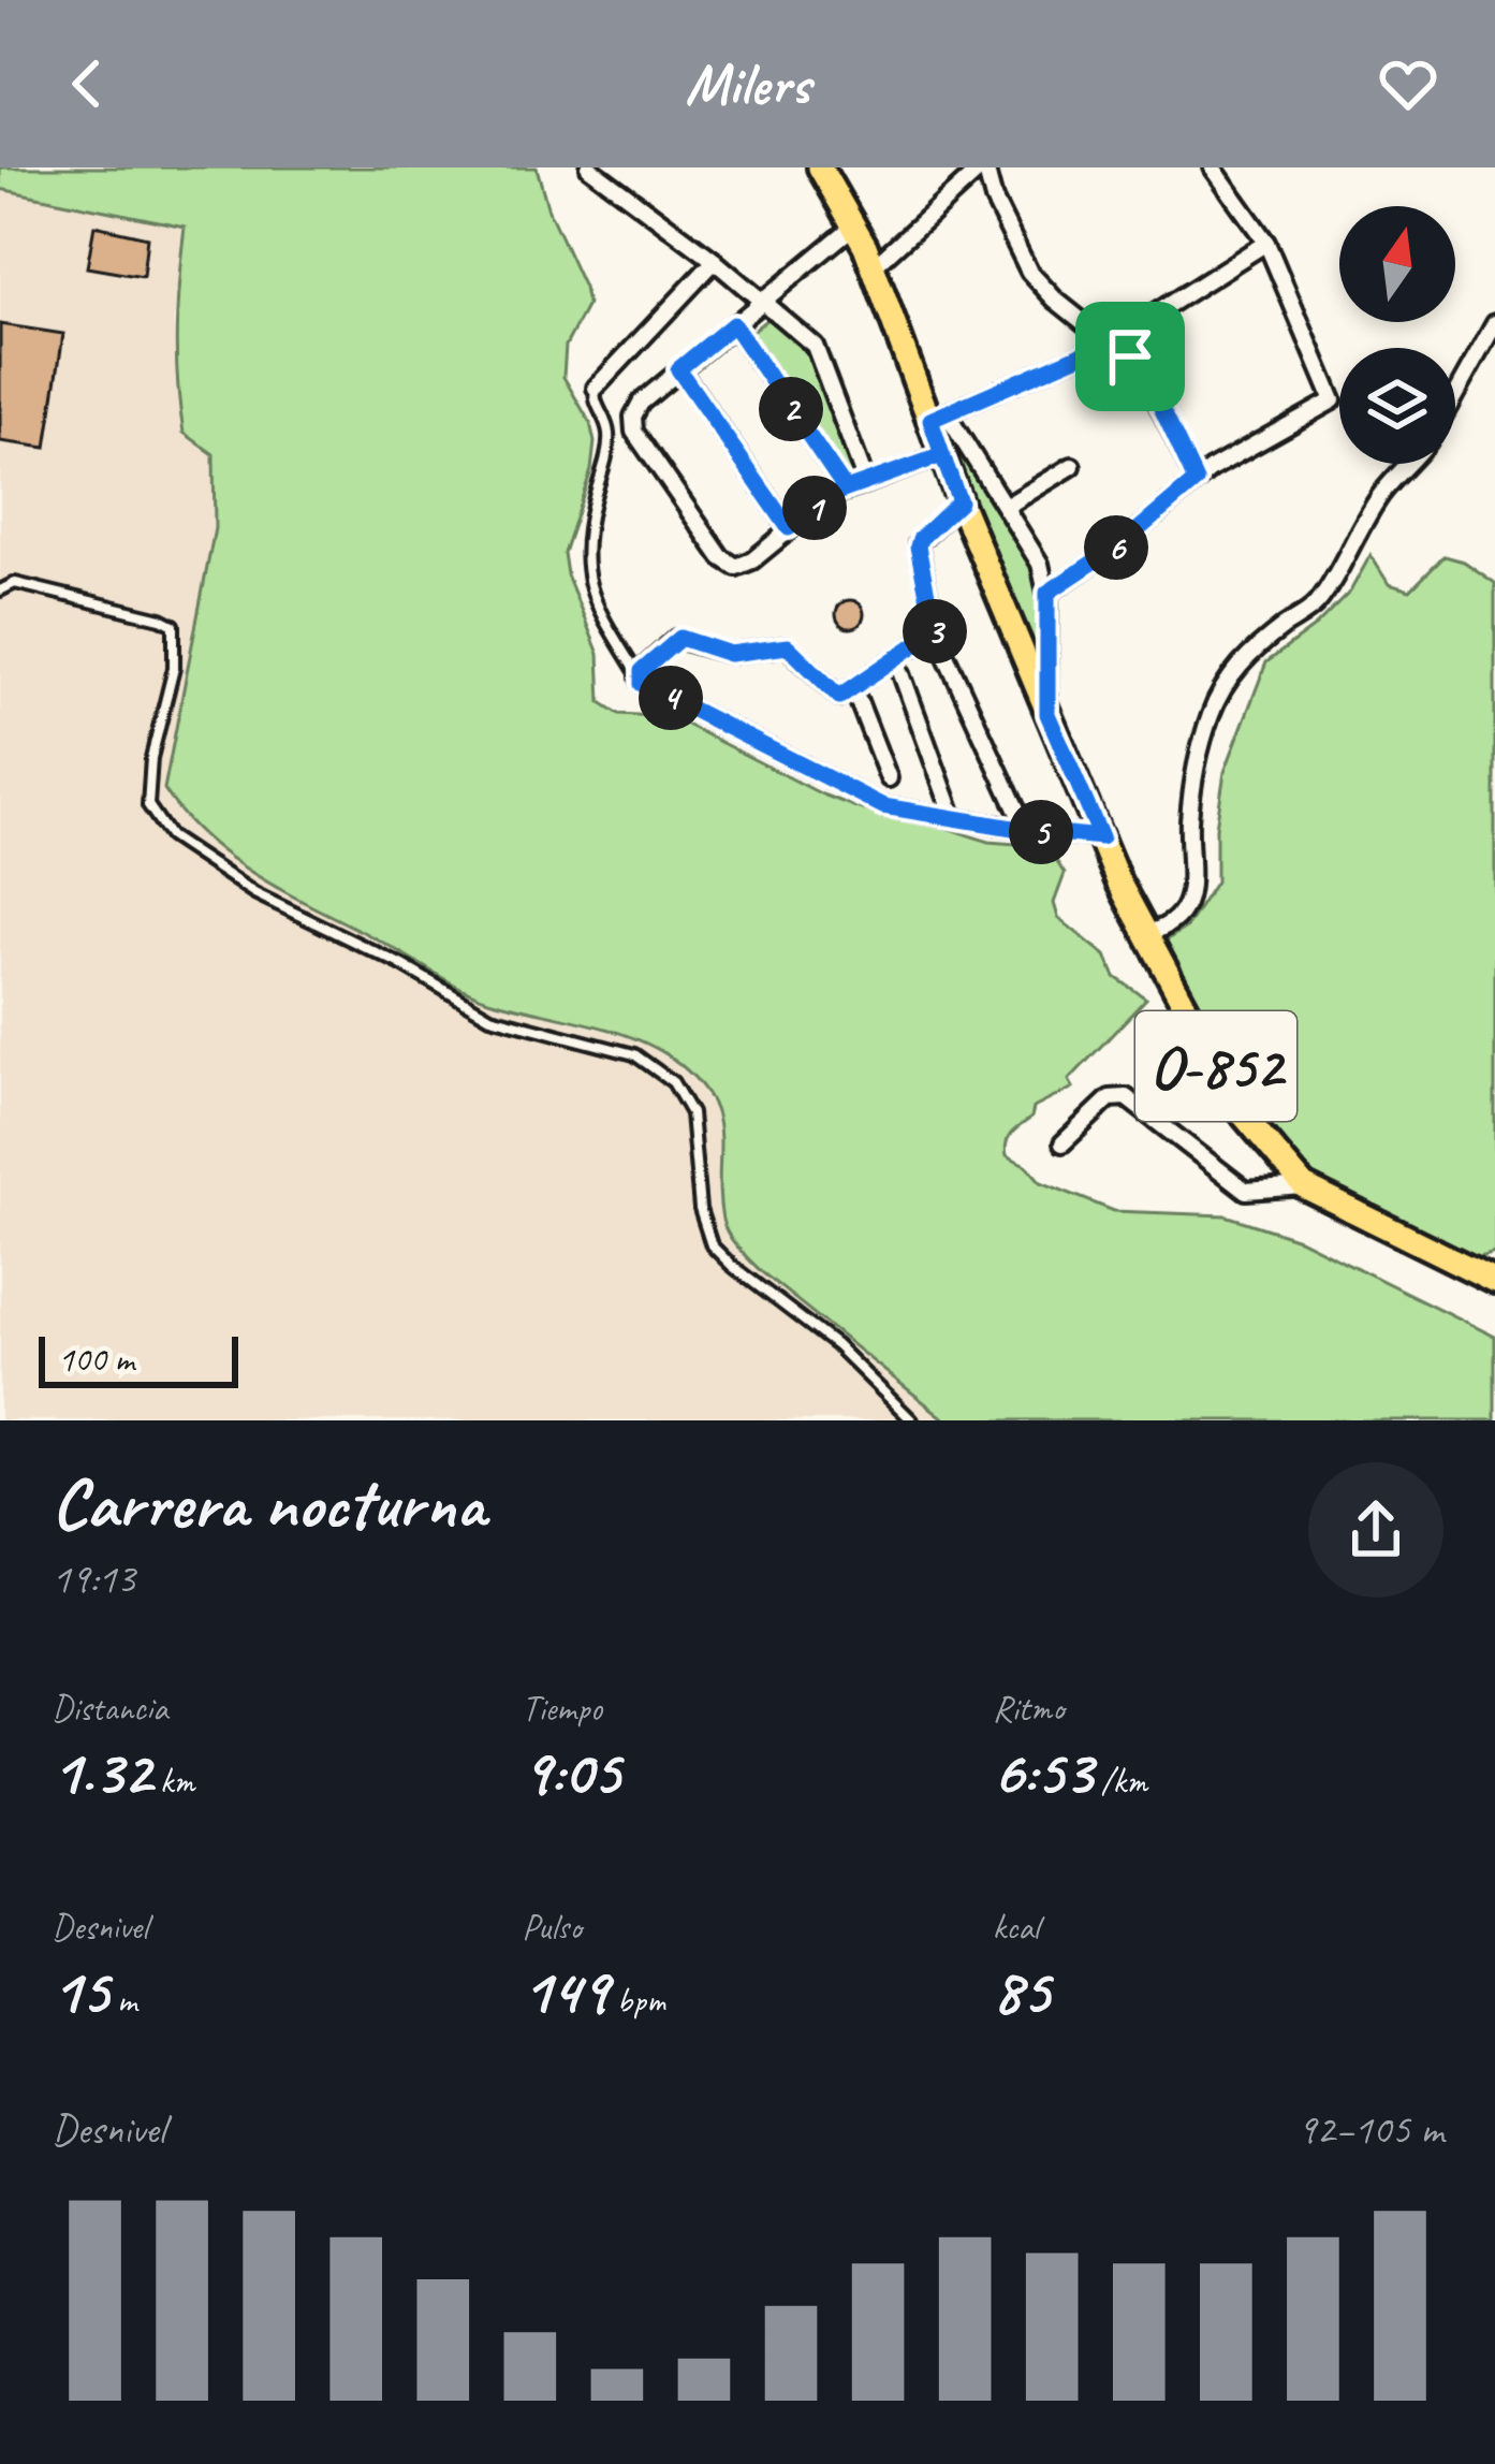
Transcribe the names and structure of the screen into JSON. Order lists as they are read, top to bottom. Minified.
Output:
{"streets":{"main road":["O-852"]},"scale_bar":"100 m","north":"top","page":{"header":"Milers","pins":["2","1","6","3","4","5"],"scale":"100 m","heading":["Carrera nocturna","19:13"],"stats":[["Distancia","1.32 km"],["Tiempo","9:05"],["Ritmo","6:53 /km"],["Desnivel","15 m"],["Pulso","149 bpm"],["kcal","85"]],"chart":["Desnivel","92–105 m"]}}
